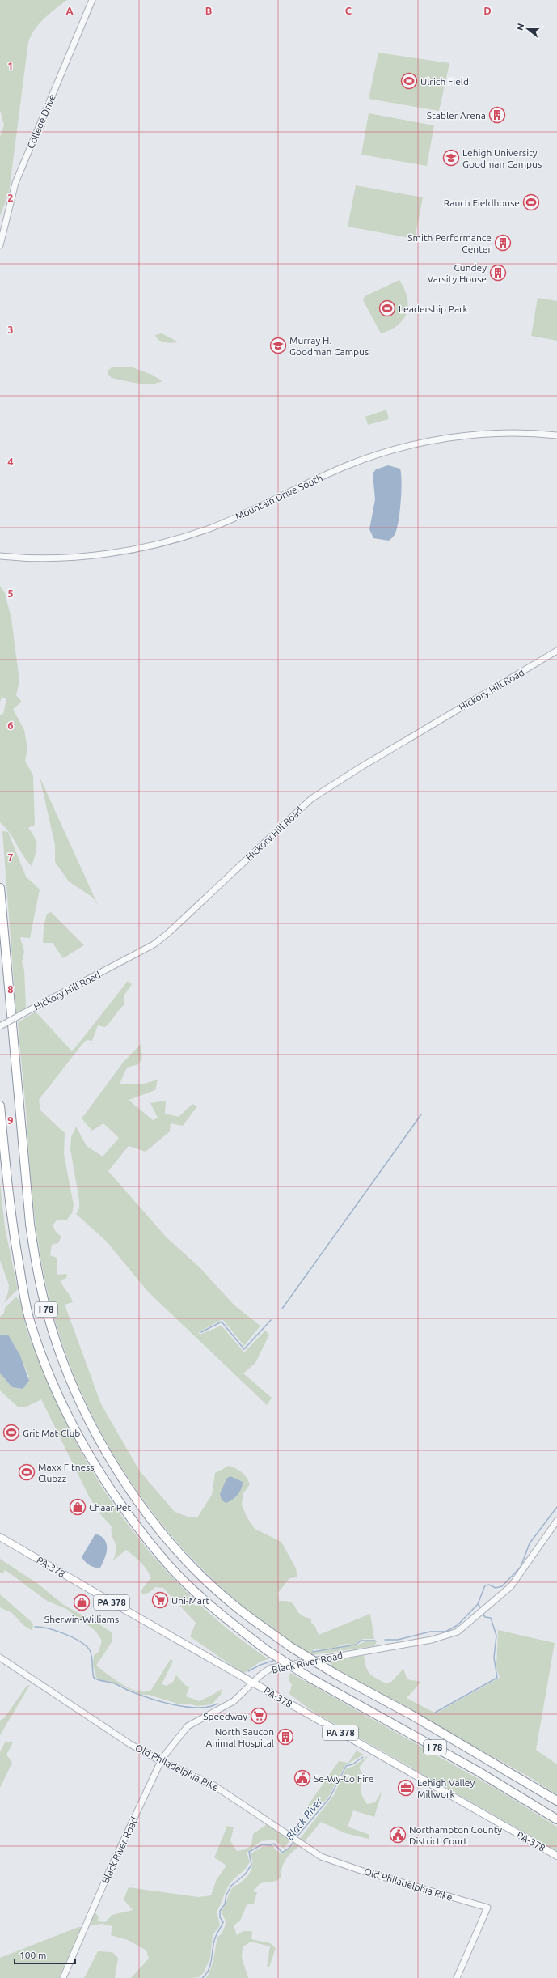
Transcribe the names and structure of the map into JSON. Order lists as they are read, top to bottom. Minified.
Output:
{"streets":{"highway":["I 78"],"main road":["PA-378","PA 378"],"street":["College Drive","Mountain Drive South","Hickory Hill Road","Black River Road","Old Philadelphia Pike"]},"crossings":[["PA-378","Black River Road"],["Black River Road","Old Philadelphia Pike"]],"water":["Black River"],"places":{"sports":["Ulrich Field","Rauch Fieldhouse","Leadership Park","Grit Mat Club","Maxx Fitness Clubzz"],"building":["Stabler Arena","Smith Performance Center","Cundey Varsity House","North Saucon Animal Hospital"],"school or university":["Lehigh University Goodman Campus","Murray H. Goodman Campus"],"shop":["Chaar Pet","Sherwin-Williams"],"supermarket":["Uni-Mart","Speedway"],"public building":["Se-Wy-Co Fire","Northampton County District Court"],"office":["Lehigh Valley Millwork"]},"scale_bar":"100 m","north":"left","grid":{"columns":["A","B","C","D"],"rows":["1","2","3","4","5","6","7","8","9"]}}
